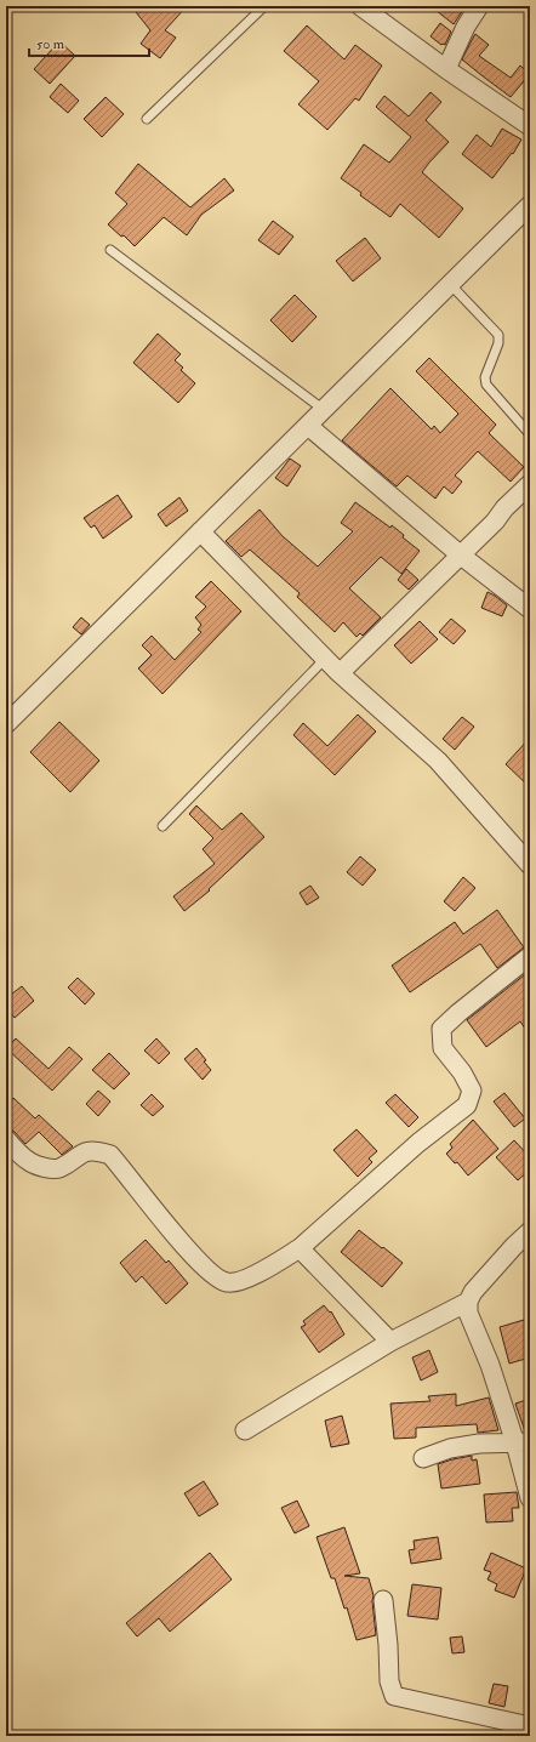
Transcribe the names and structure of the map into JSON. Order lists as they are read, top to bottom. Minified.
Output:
{"scale_bar":"50 m"}
